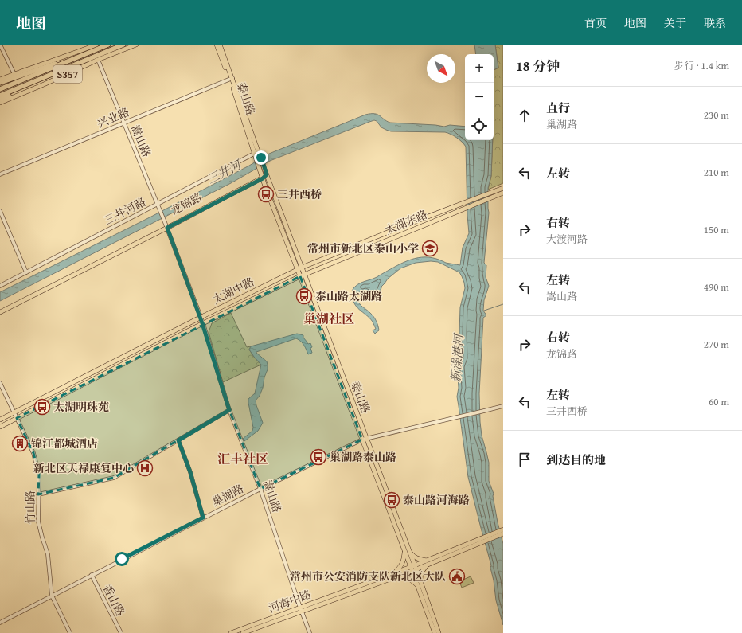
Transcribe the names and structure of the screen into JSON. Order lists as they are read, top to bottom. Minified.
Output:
{"streets":{"main road":["S357","泰山路","龙锦路","太湖东路","太湖中路","河海中路"],"street":["兴业路","嵩山路","三井河路","巢湖路","竹山路","香山路"]},"crossings":[["S357","嵩山路"],["泰山路","兴业路"],["泰山路","龙锦路"],["泰山路","三井河路"],["泰山路","太湖东路"],["泰山路","太湖中路"],["泰山路","巢湖路"],["泰山路","河海中路"],["兴业路","嵩山路"],["嵩山路","龙锦路"],["嵩山路","三井河路"],["嵩山路","太湖中路"],["嵩山路","巢湖路"],["嵩山路","河海中路"],["太湖东路","太湖中路"],["太湖中路","竹山路"],["巢湖路","竹山路"],["巢湖路","香山路"]],"districts":["巢湖社区","汇丰社区"],"water":["三井河","新澡港河"],"places":{"bus stop":["三井西桥","泰山路太湖路","太湖明珠苑","巢湖路泰山路","泰山路河海路"],"school or university":["常州市新北区泰山小学"],"building":["锦江都城酒店"],"hospital":["新北区天禄康复中心"],"public building":["常州市公安消防支队新北区大队"]},"north":"bottom right","page":{"header":"地图","nav":["首页","地图","关于","联系"],"heading":["18 分钟","步行 · 1.4 km"],"map_buttons":["+","−"],"list":[["直行","巢湖路","230 m"],["左转","210 m"],["右转","大渡河路","150 m"],["左转","嵩山路","490 m"],["右转","龙锦路","270 m"],["左转","三井西桥","60 m"],"到达目的地"]}}
